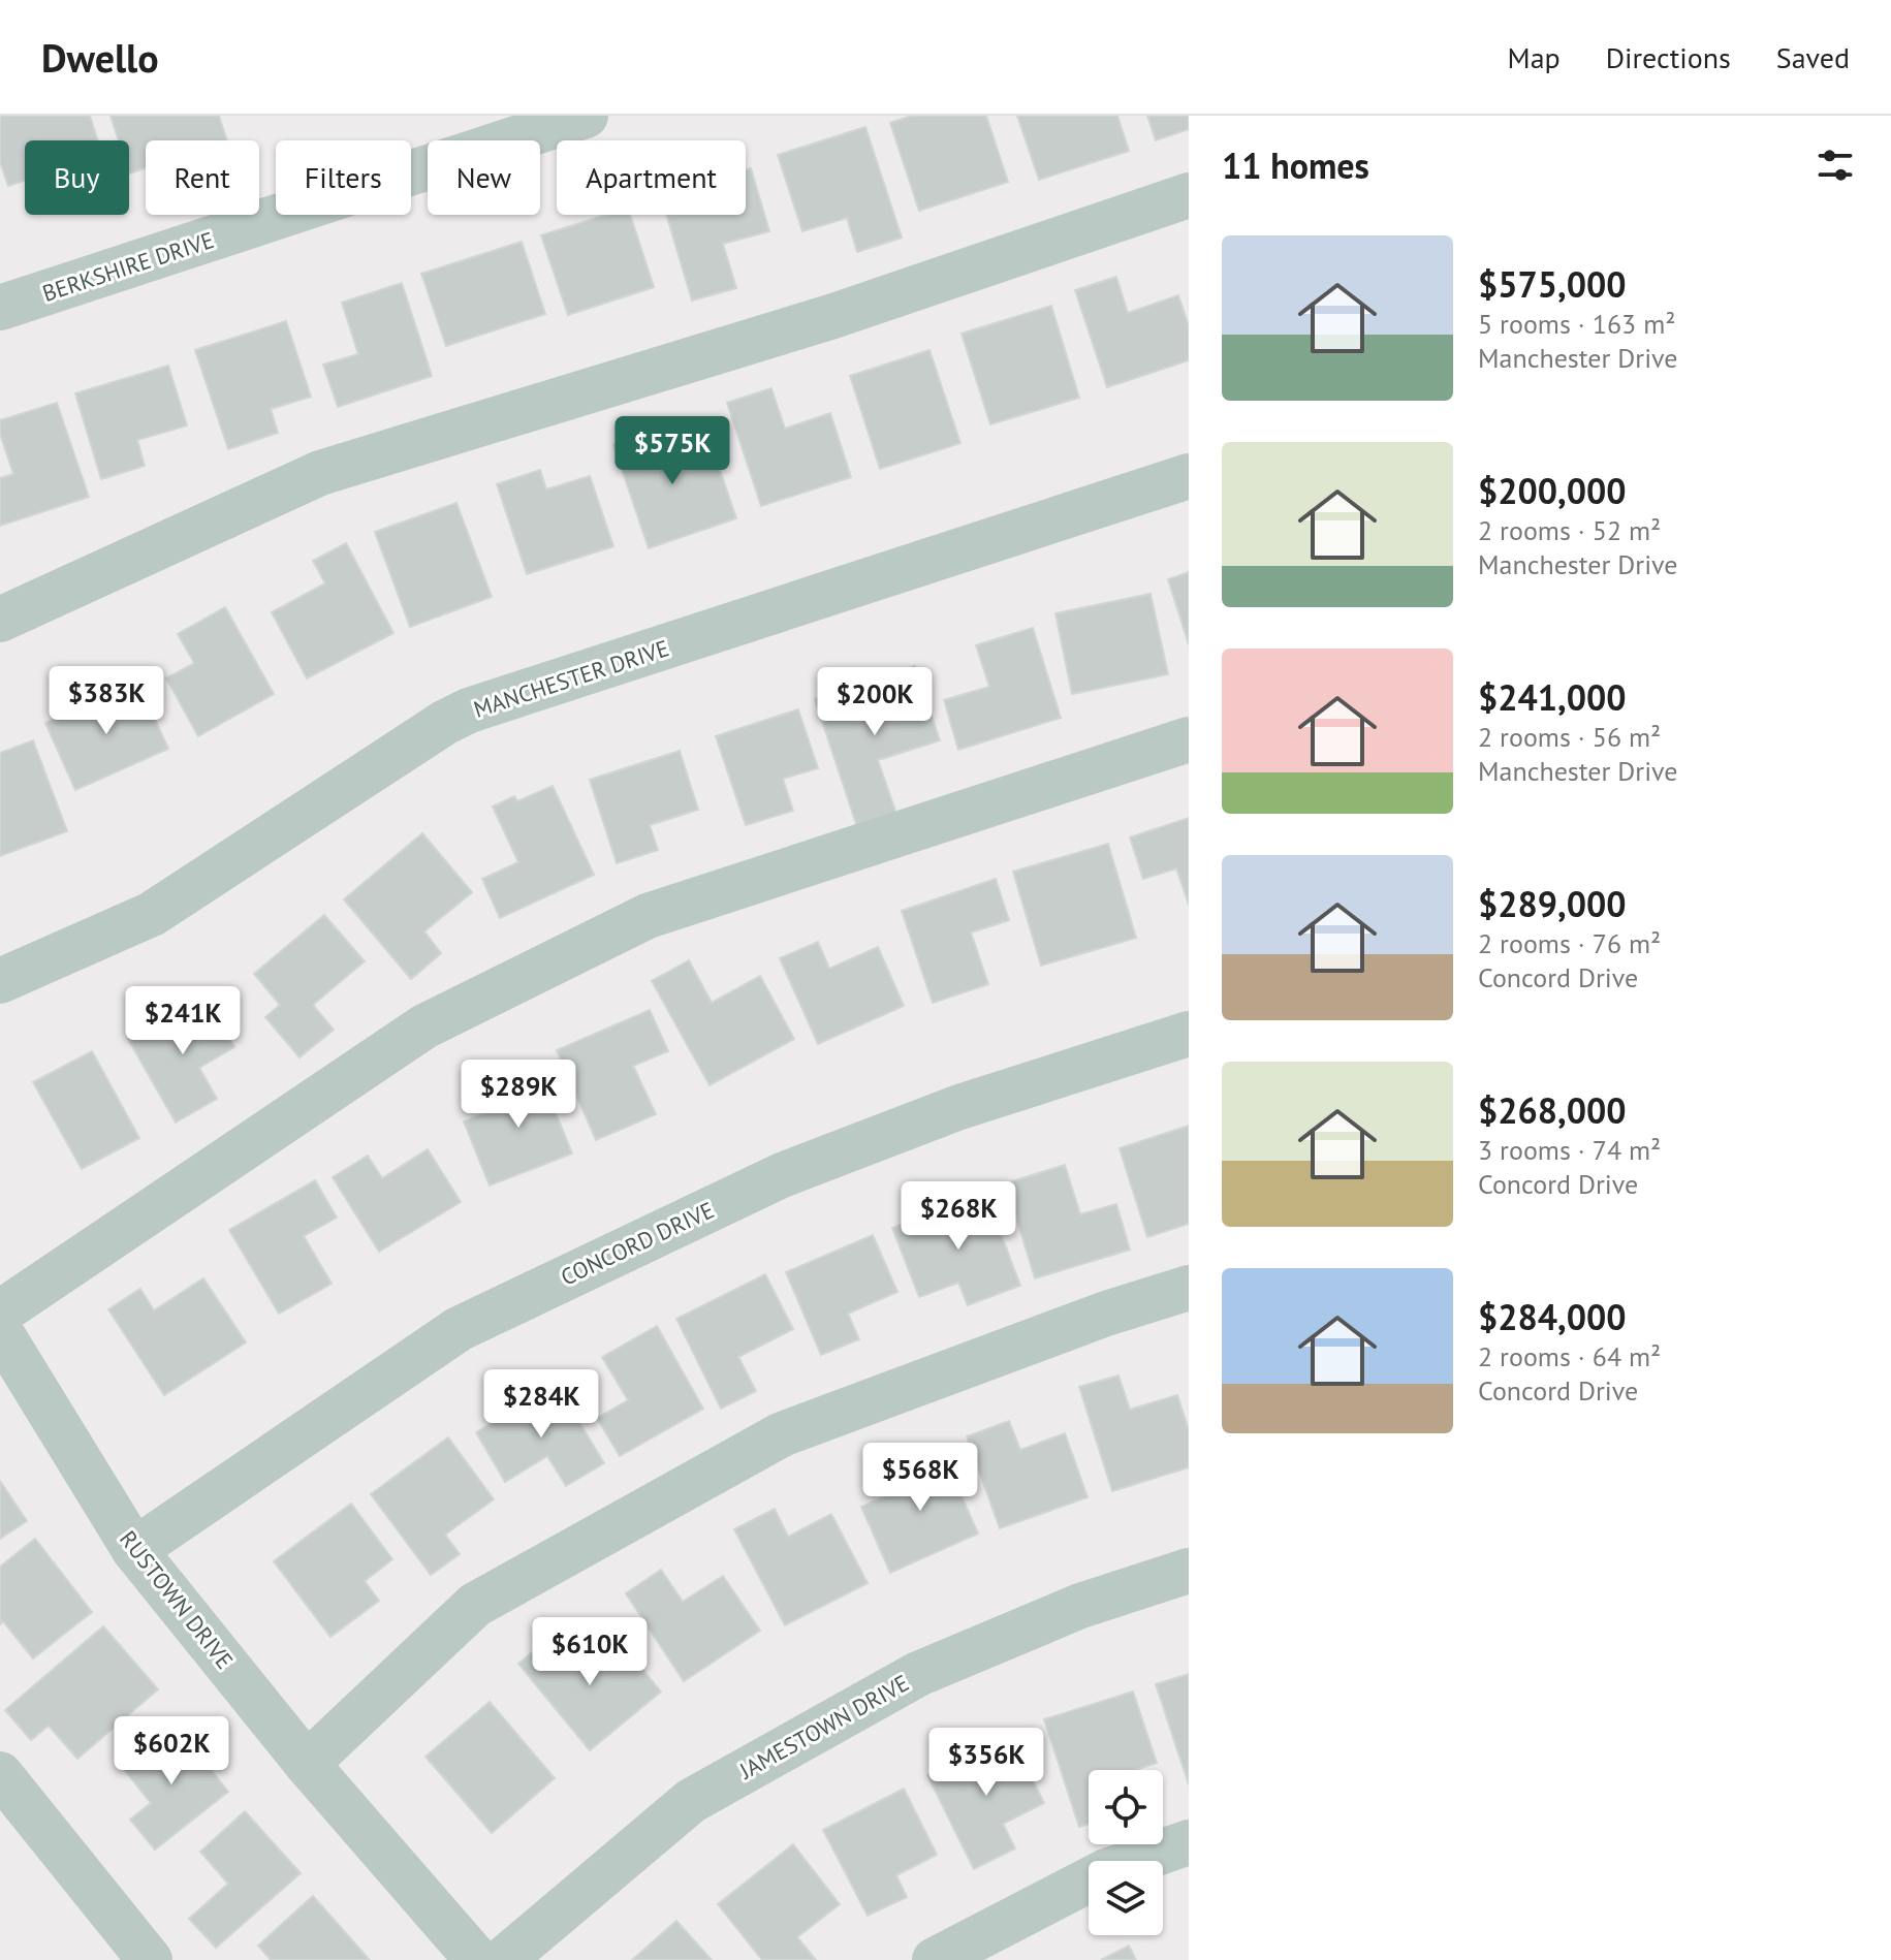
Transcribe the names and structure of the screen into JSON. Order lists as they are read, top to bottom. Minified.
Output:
{"streets":{"street":["BERKSHIRE DRIVE","MANCHESTER DRIVE","CONCORD DRIVE","RUSTOWN DRIVE","JAMESTOWN DRIVE"]},"crossings":[["CONCORD DRIVE","RUSTOWN DRIVE"]],"page":{"header":"Dwello","nav":["Map","Directions","Saved"],"heading":"11 homes","chip":["Buy","Rent","Filters","New","Apartment"],"list":[{"name":"$575,000","note":"5 rooms · 163 m² · Manchester Drive"},{"name":"$200,000","note":"2 rooms · 52 m² · Manchester Drive"},{"name":"$241,000","note":"2 rooms · 56 m² · Manchester Drive"},{"name":"$289,000","note":"2 rooms · 76 m² · Concord Drive"},{"name":"$268,000","note":"3 rooms · 74 m² · Concord Drive"},{"name":"$284,000","note":"2 rooms · 64 m² · Concord Drive"}],"price":["$575K","$383K","$200K","$241K","$289K","$268K","$284K","$568K","$610K","$602K","$356K"]}}
